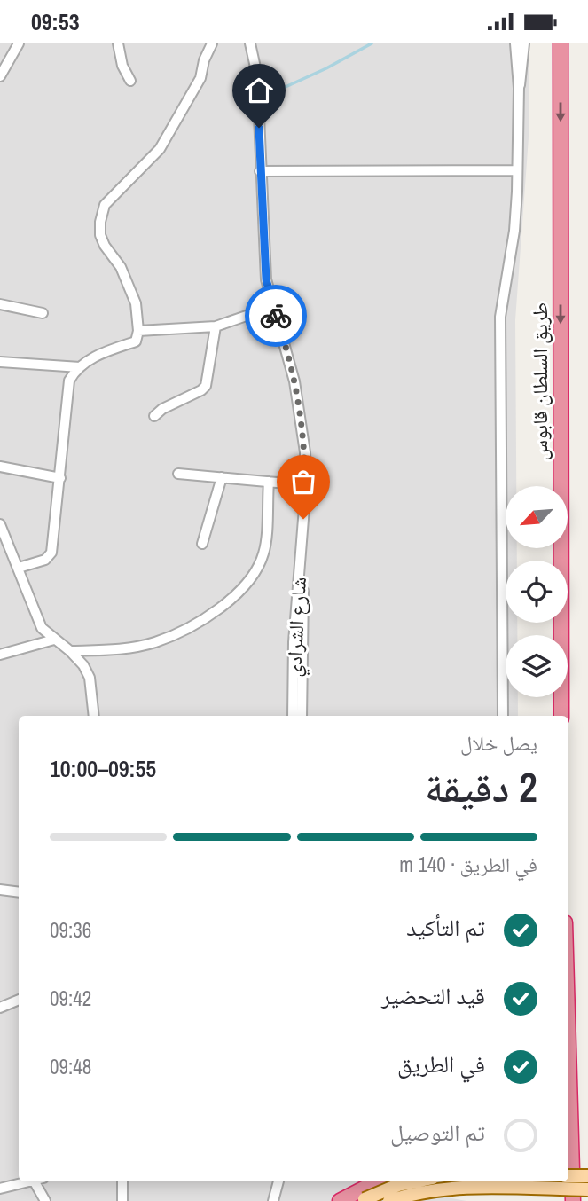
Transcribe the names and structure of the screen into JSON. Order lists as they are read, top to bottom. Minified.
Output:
{"streets":{"highway":["طريق السلطان قابوس"],"street":["شارع الشرادي"]},"one_way":["طريق السلطان قابوس"],"north":"bottom left","page":{"status":"09:53","heading":["2 دقيقة","يصل خلال","09:55–10:00"],"bar":"في الطريق · 140 m","list":[["تم التأكيد","09:36"],["قيد التحضير","09:42"],["في الطريق","09:48"],"تم التوصيل"]}}
